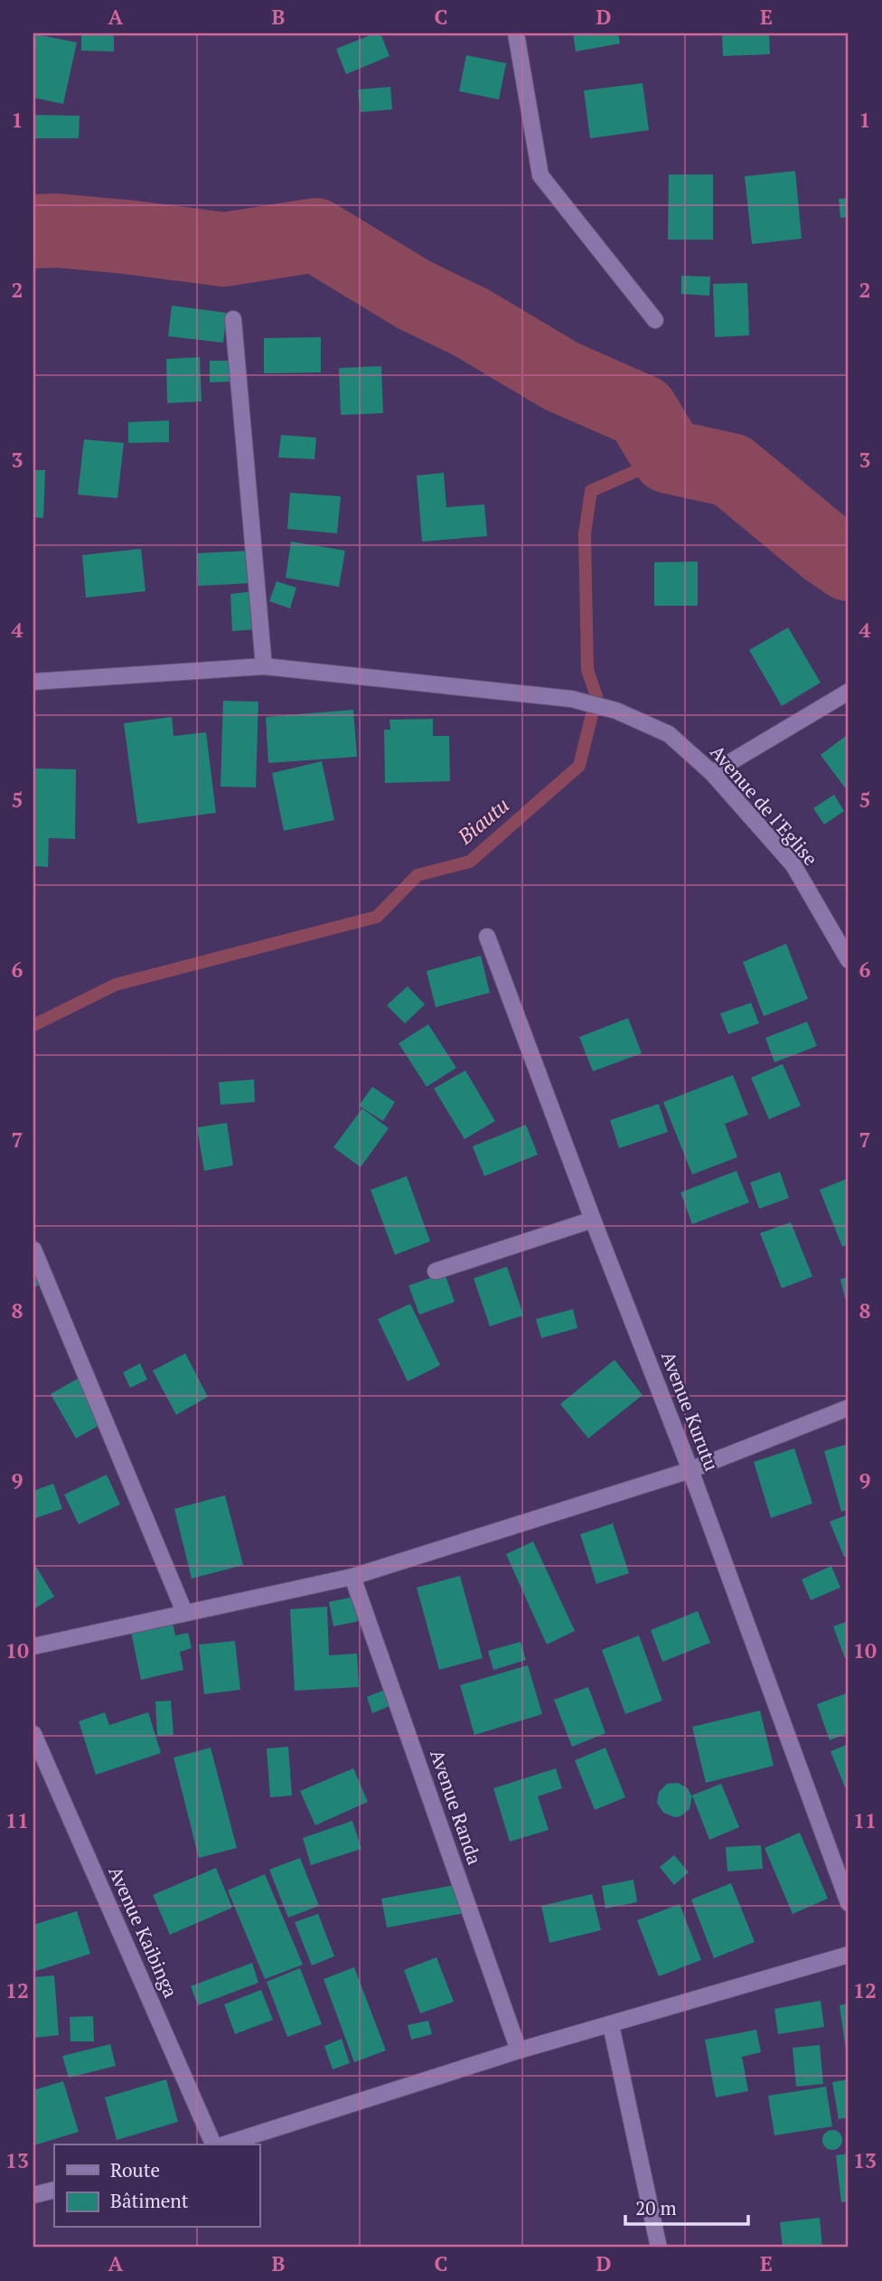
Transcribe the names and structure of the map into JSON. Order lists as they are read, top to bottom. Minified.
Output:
{"streets":{"street":["Avenue de l'Eglise","Avenue Kurutu","Avenue Randa","Avenue Kaibinga"]},"water":["Biautu"],"legend":["Route","Bâtiment"],"scale_bar":"20 m","grid":{"columns":["A","B","C","D","E"],"rows":["1","2","3","4","5","6","7","8","9","10","11","12","13"]}}
